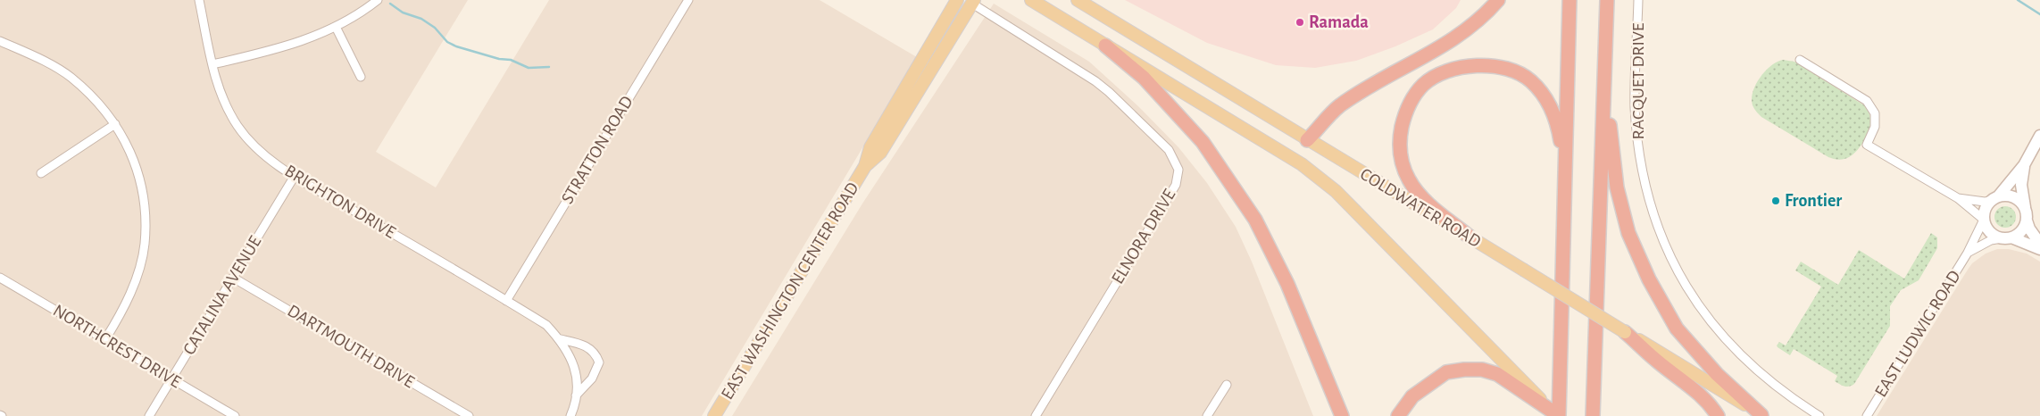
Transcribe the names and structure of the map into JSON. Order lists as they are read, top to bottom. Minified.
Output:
{"streets":{"main road":["COLDWATER ROAD","EAST WASHINGTON CENTER ROAD"],"street":["RACQUET DRIVE","STRATTON ROAD","BRIGHTON DRIVE","ELNORA DRIVE","CATALINA AVENUE","EAST LUDWIG ROAD","NORTHCREST DRIVE","DARTMOUTH DRIVE"]},"crossings":[["STRATTON ROAD","BRIGHTON DRIVE"],["BRIGHTON DRIVE","CATALINA AVENUE"],["ELNORA DRIVE","EAST WASHINGTON CENTER ROAD"],["CATALINA AVENUE","NORTHCREST DRIVE"],["CATALINA AVENUE","DARTMOUTH DRIVE"]],"places":["Ramada","Frontier"]}
